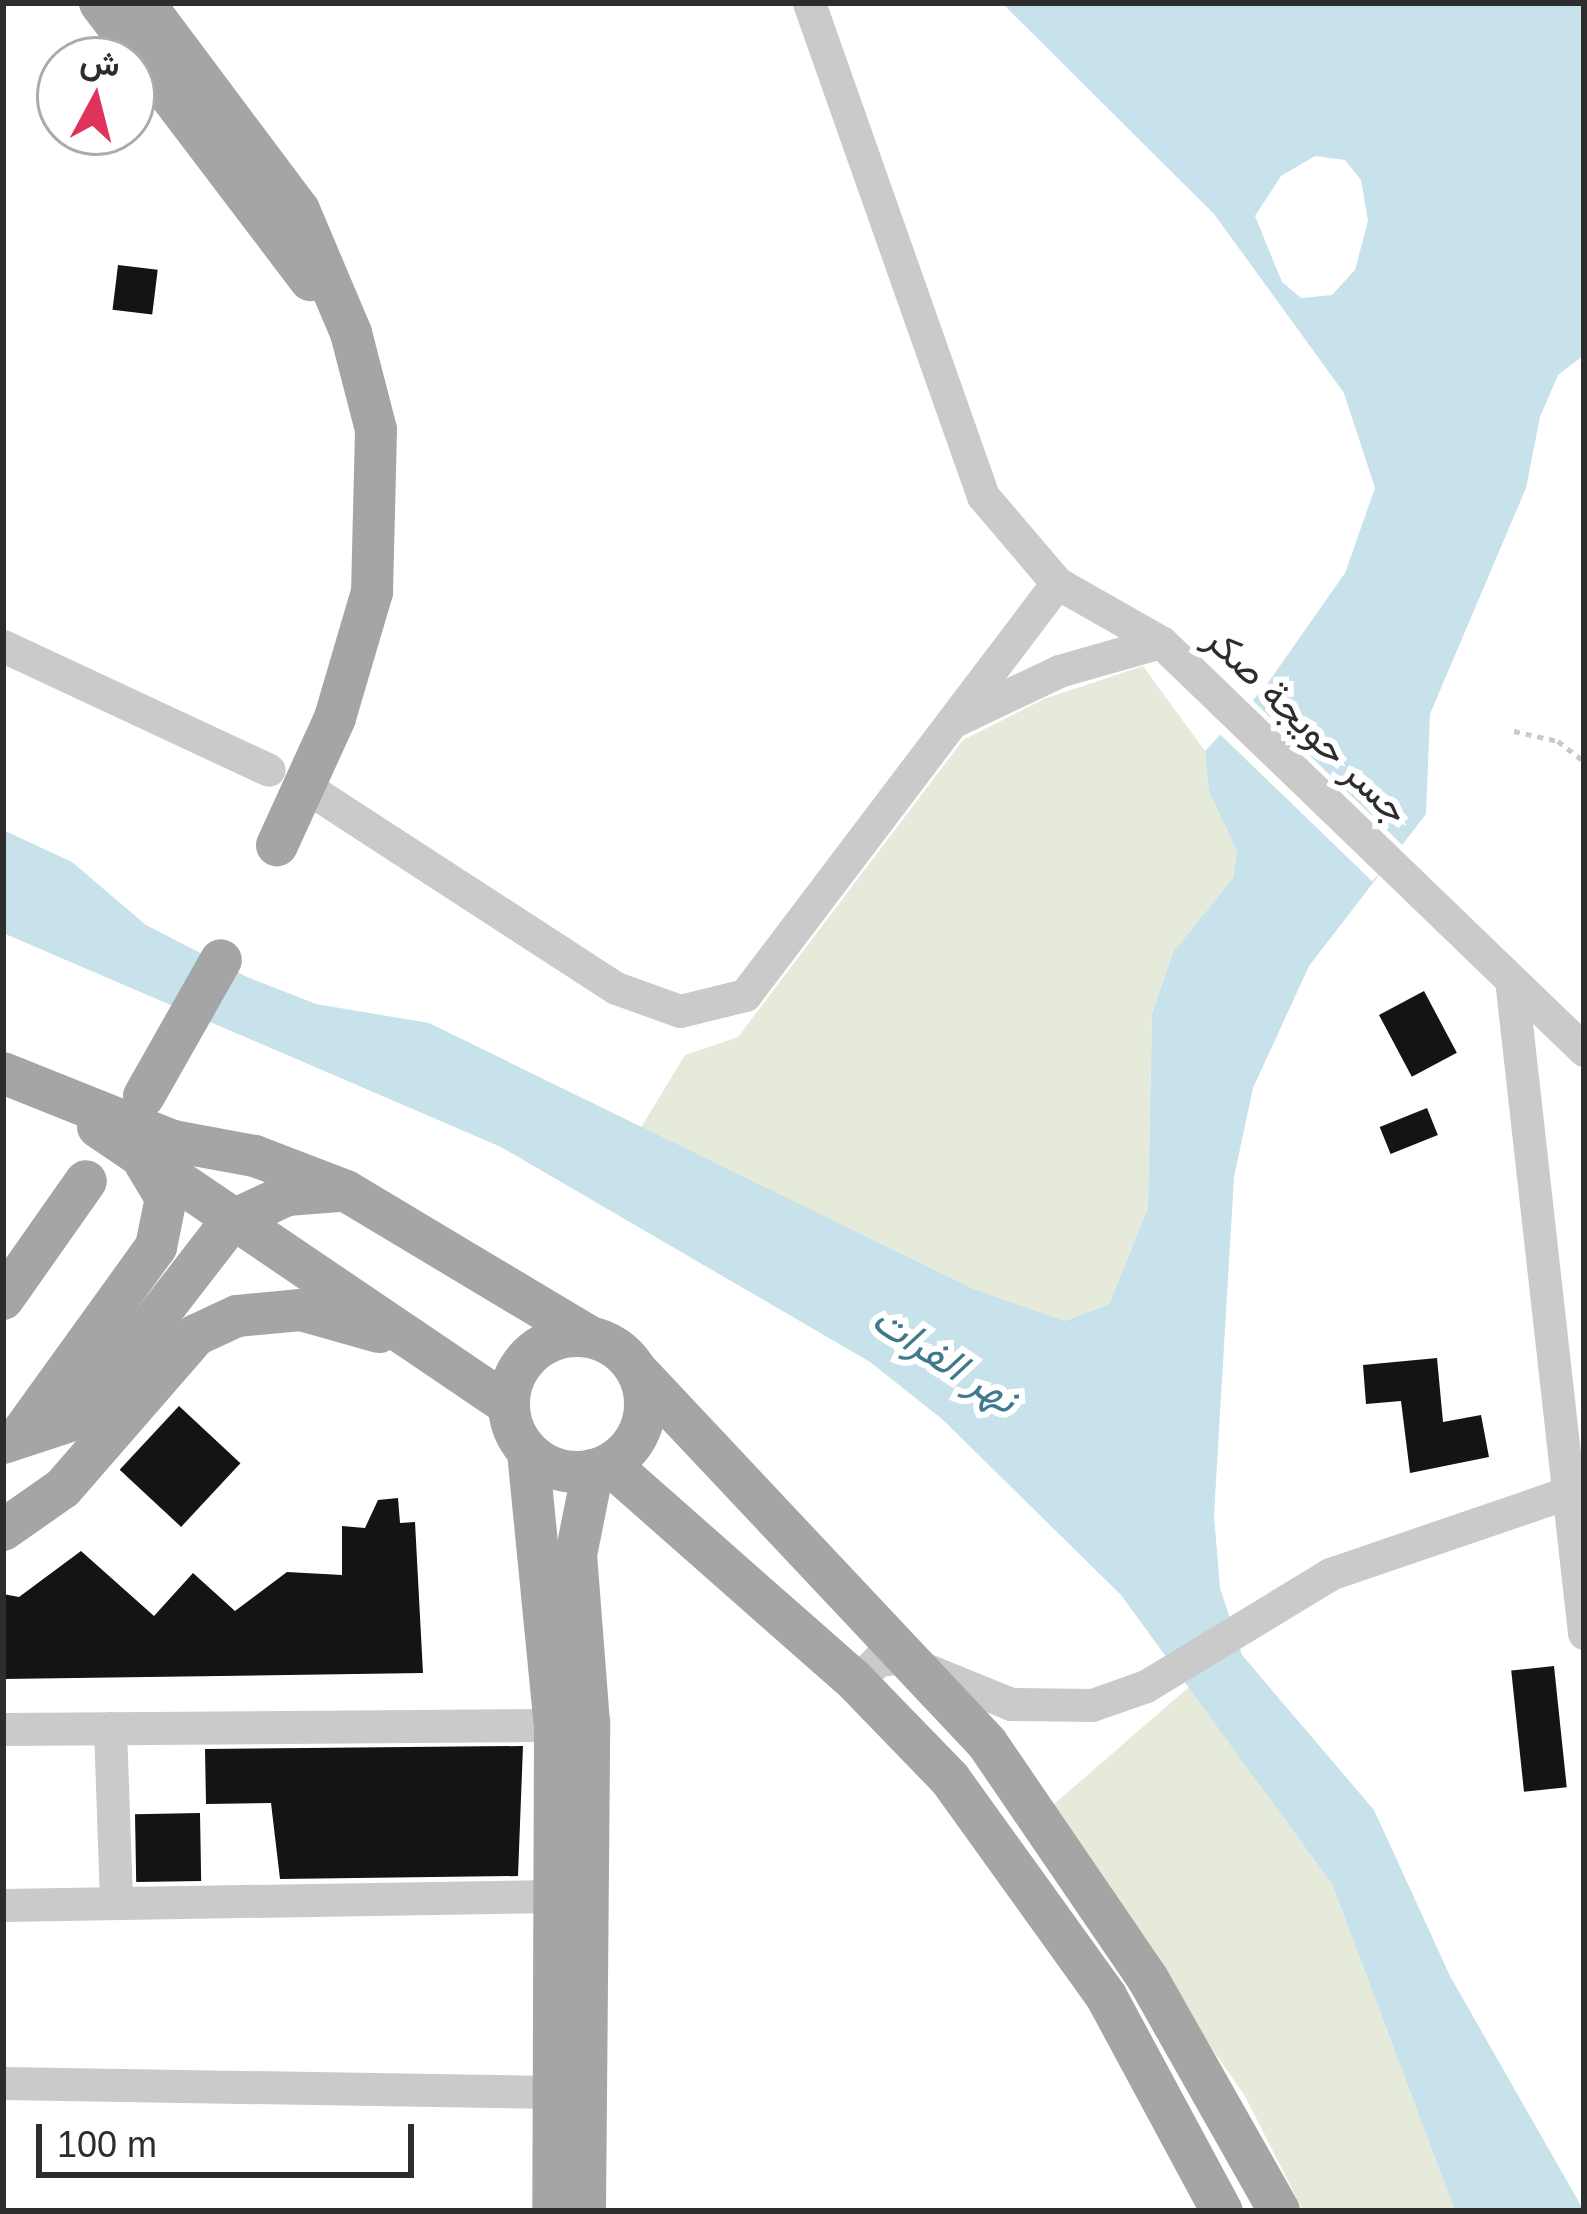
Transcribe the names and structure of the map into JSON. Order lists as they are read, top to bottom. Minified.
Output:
{"streets":{"street":["جسر حويجة صكر"]},"water":["نهر الفرات"],"scale_bar":"100 m","north":"top"}
